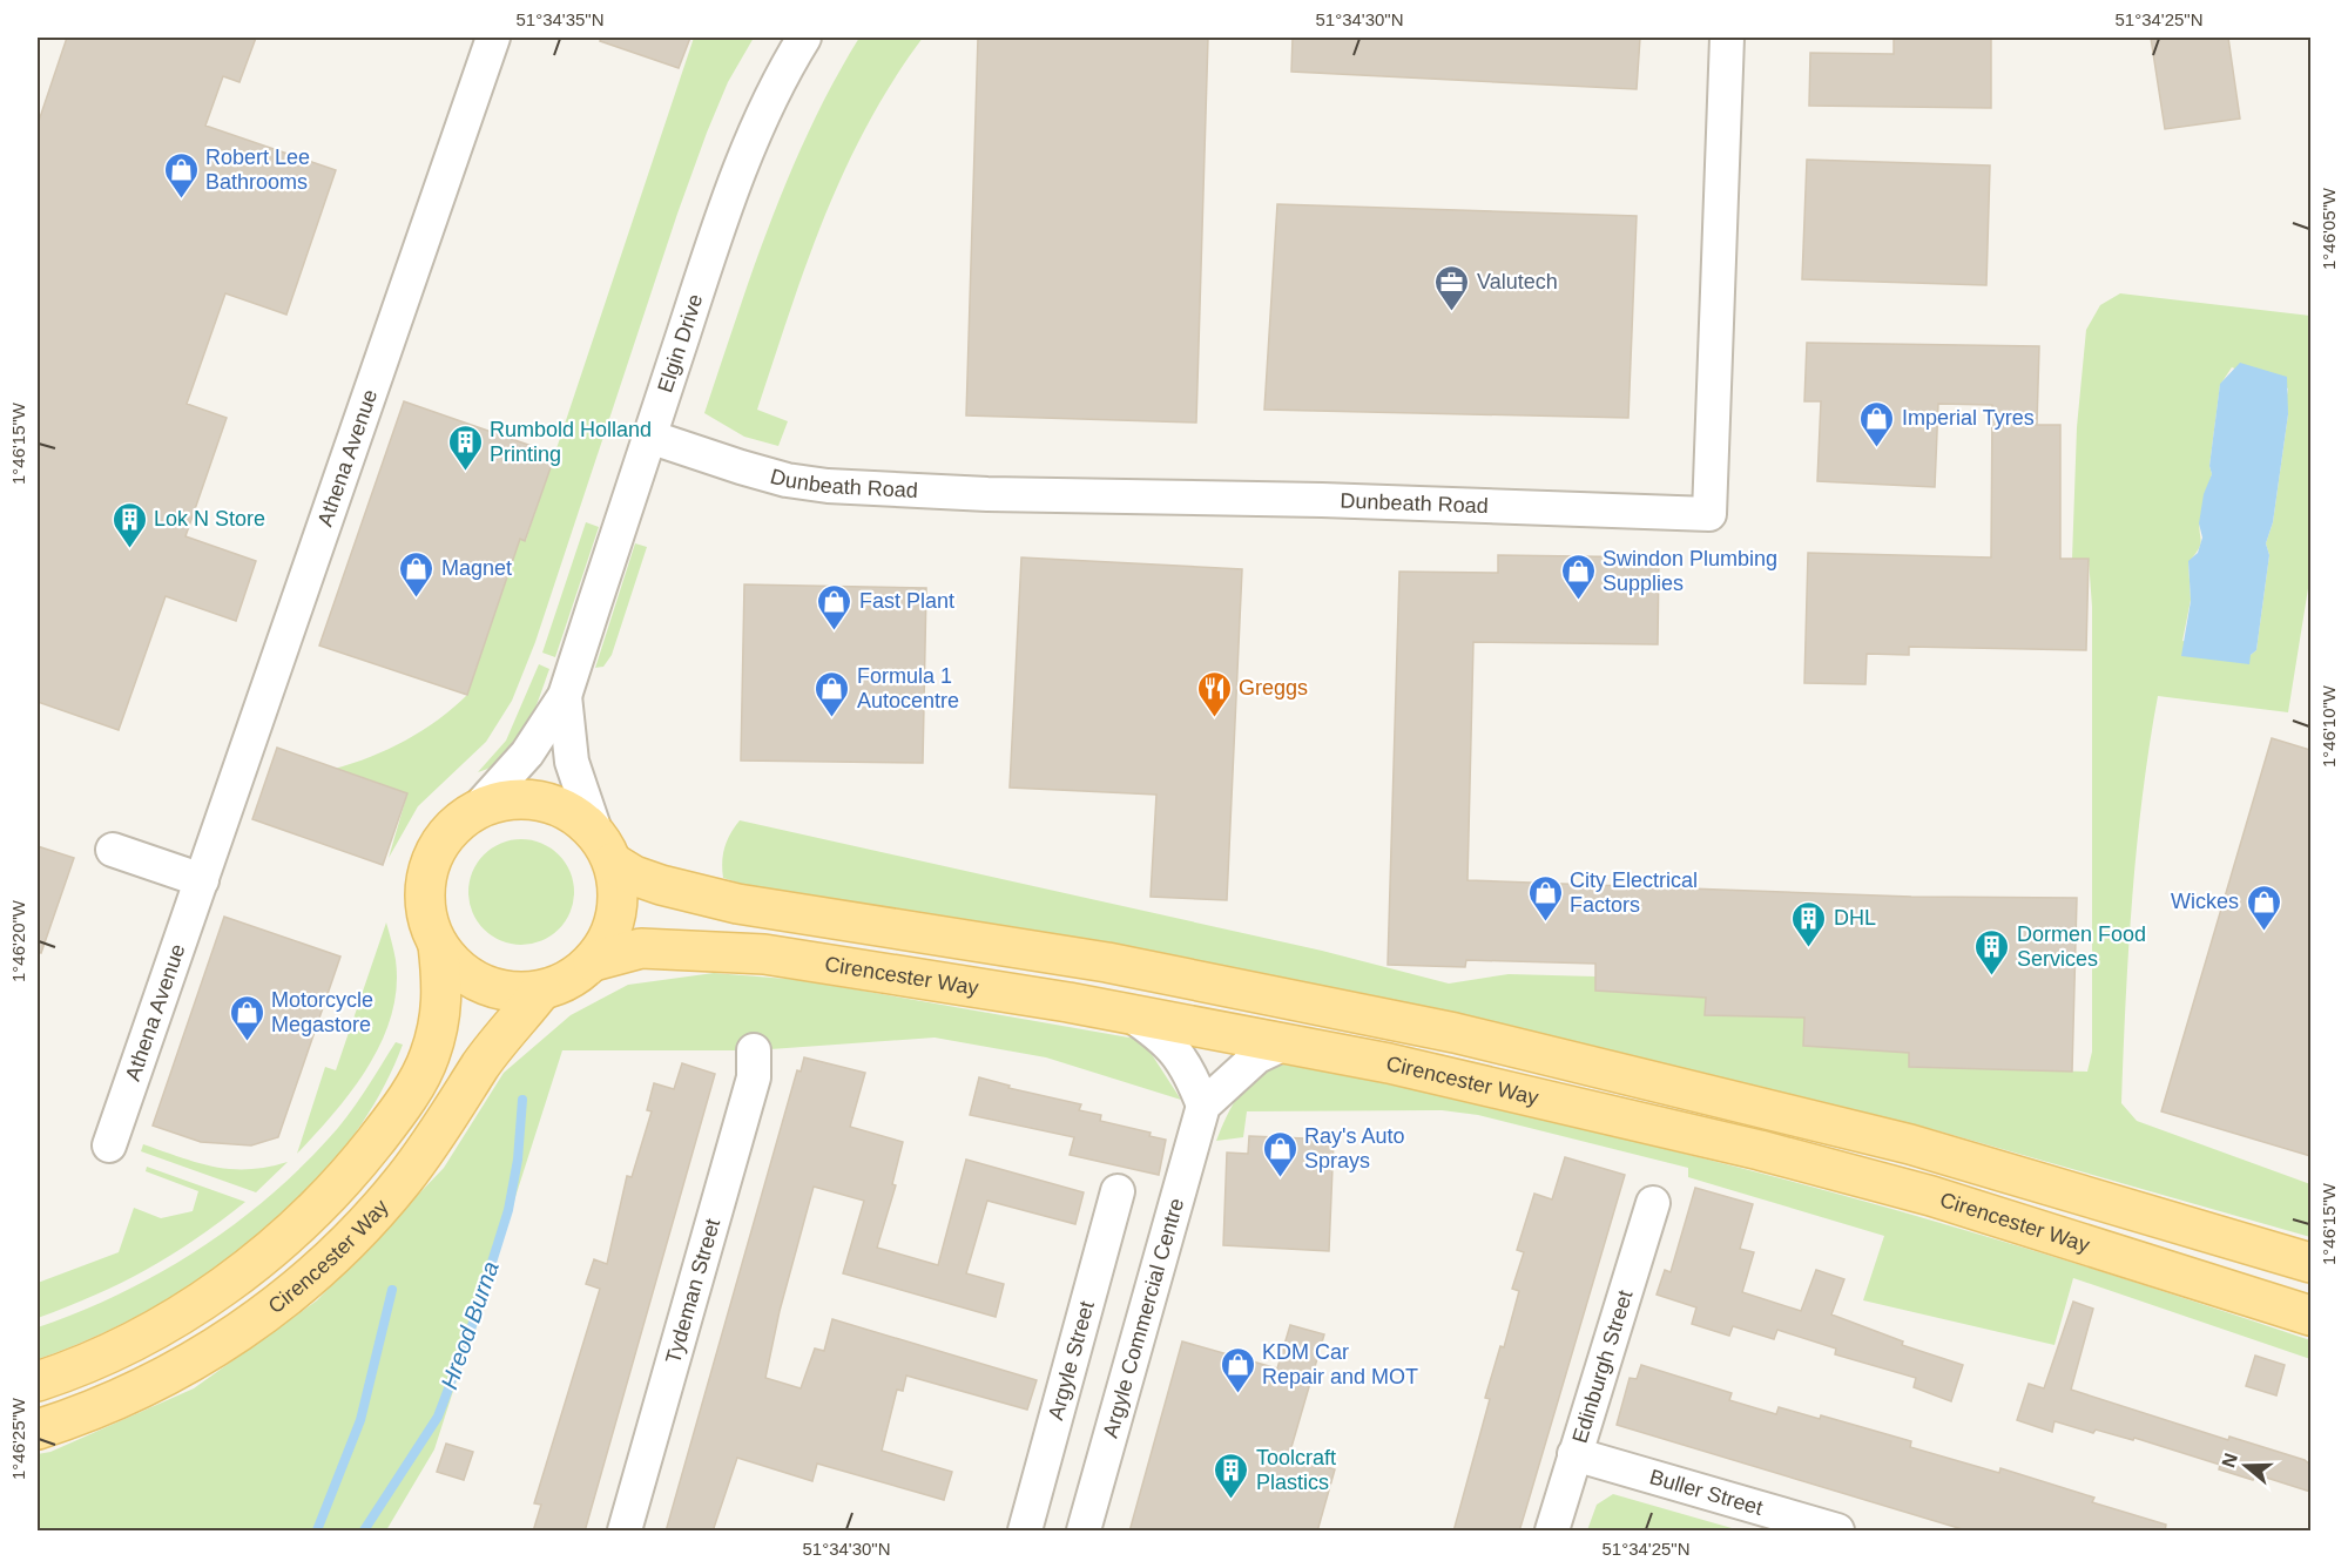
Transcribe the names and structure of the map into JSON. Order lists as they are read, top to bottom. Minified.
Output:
{"streets":{"main road":["Cirencester Way"],"street":["Elgin Drive","Athena Avenue","Dunbeath Road","Tydeman Street","Argyle Commercial Centre","Argyle Street","Edinburgh Street","Buller Street"]},"crossings":[["Elgin Drive","Dunbeath Road"],["Elgin Drive","Cirencester Way"],["Edinburgh Street","Buller Street"]],"water":["Hreod Burna"],"places":{"shop":["Robert Lee Bathrooms","Imperial Tyres","Magnet","Swindon Plumbing Supplies","Fast Plant","Formula 1 Autocentre","City Electrical Factors","Wickes","Motorcycle Megastore","Ray's Auto Sprays","KDM Car Repair and MOT"],"office":["Valutech"],"building":["Rumbold Holland Printing","Lok N Store","DHL","Dormen Food Services","Toolcraft Plastics"],"restaurant":["Greggs"]},"north":"left","coordinates":["51°34'35\"N","51°34'30\"N","51°34'25\"N","1°46'05\"W","1°46'15\"W","1°46'10\"W","1°46'20\"W","1°46'25\"W"]}
